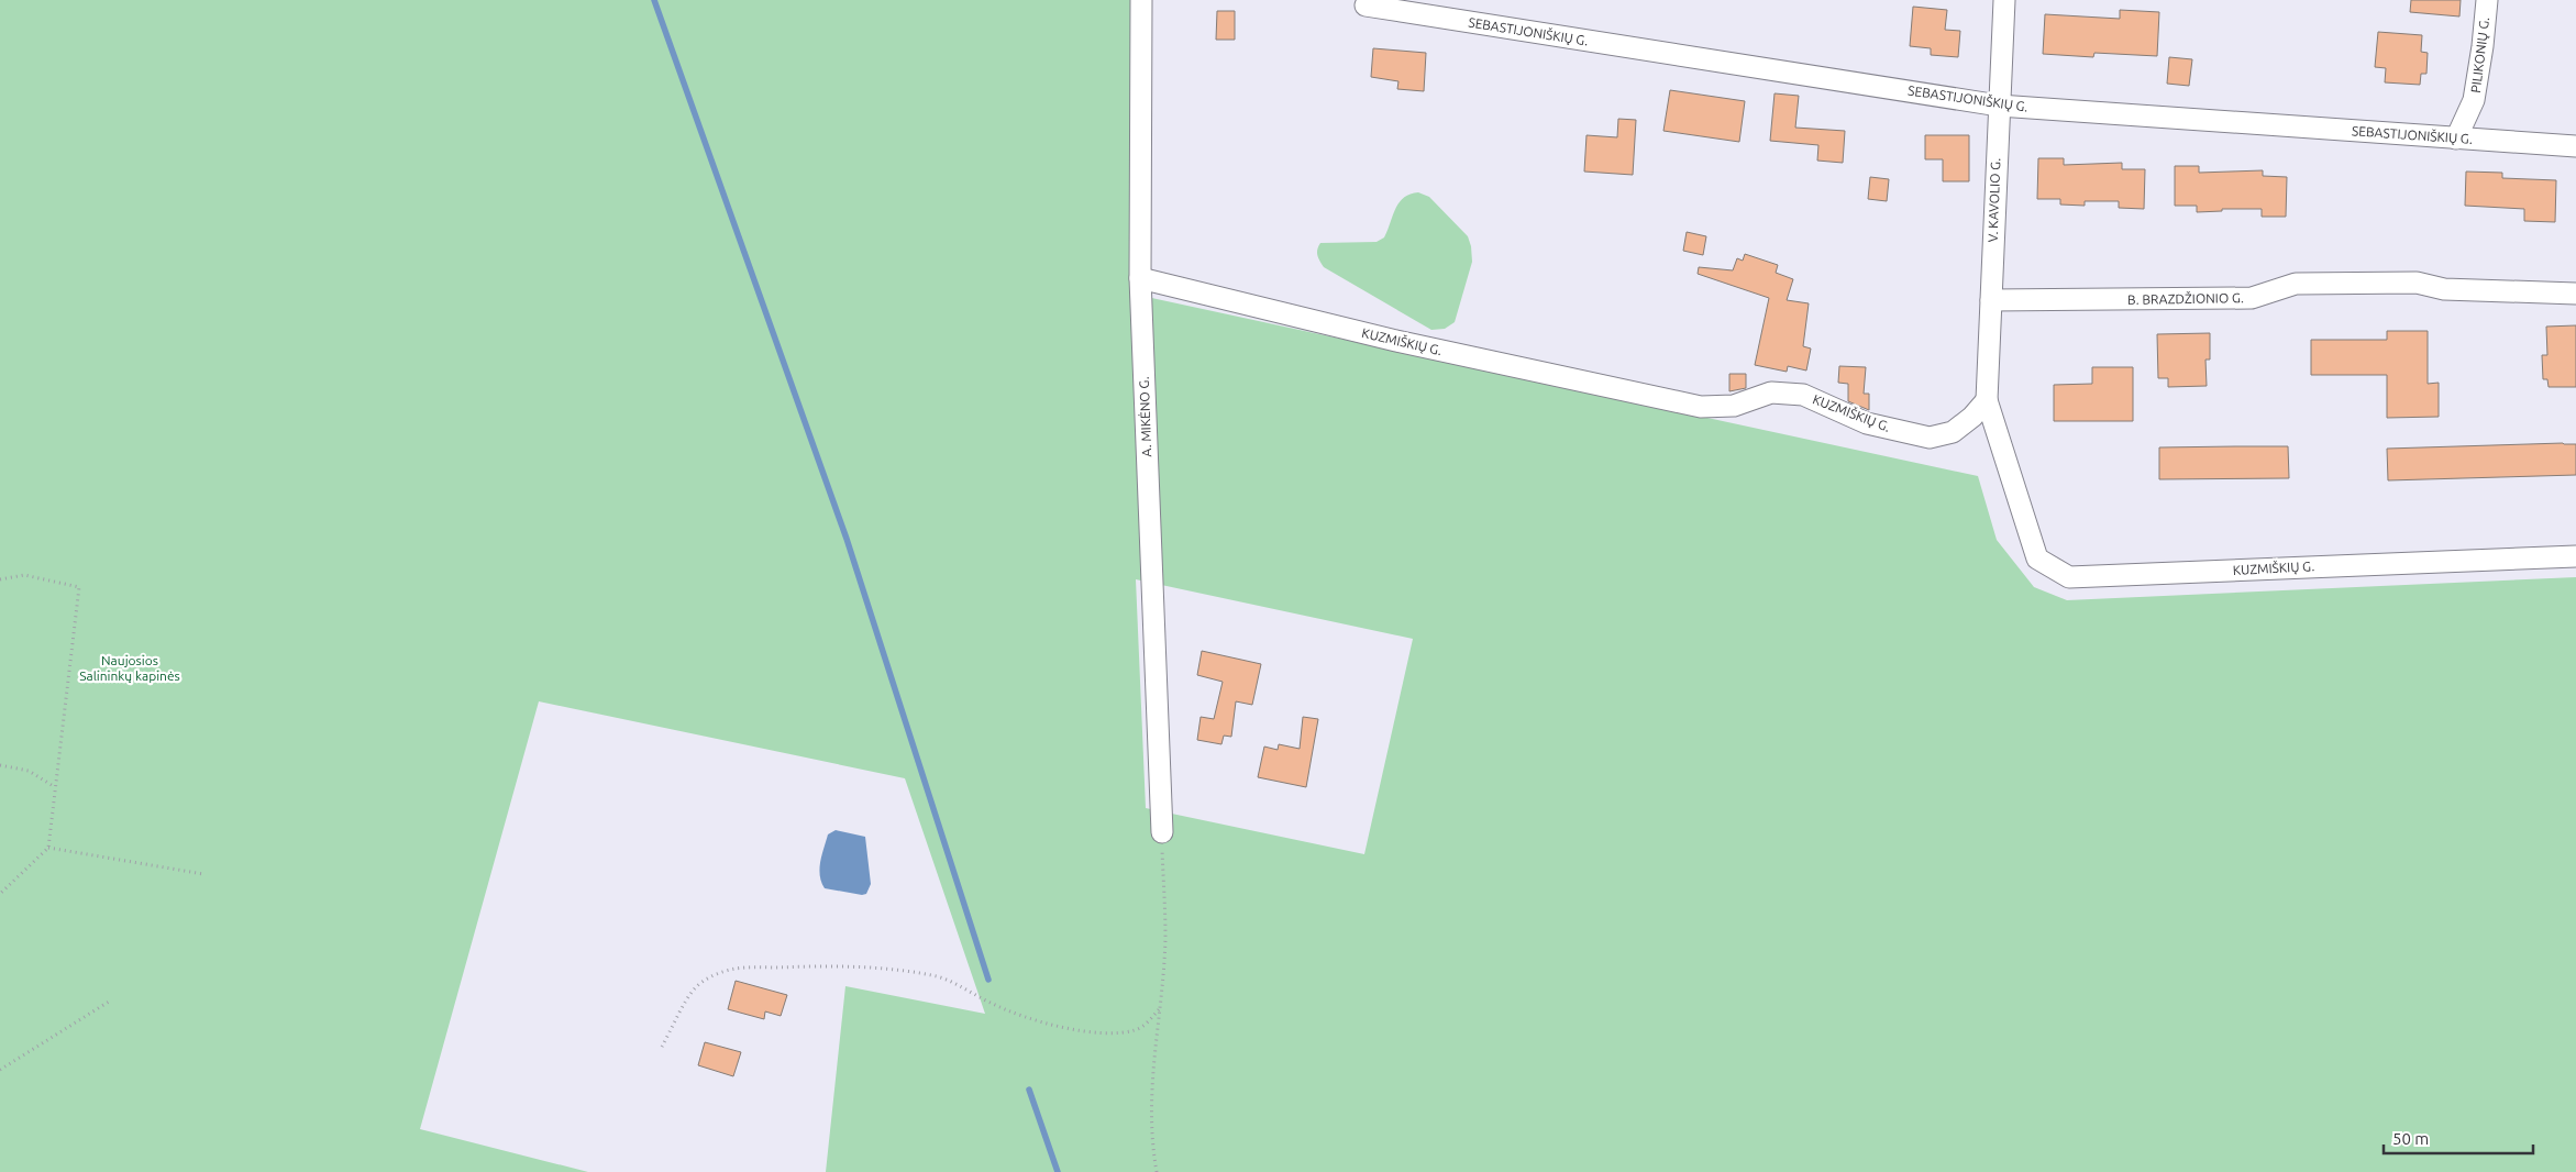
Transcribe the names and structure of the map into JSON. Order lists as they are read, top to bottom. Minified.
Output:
{"streets":{"street":["SEBASTIJONIŠKIŲ G.","PILIKONIŲ G.","V. KAVOLIO G.","B. BRAZDŽIONIO G.","KUZMIŠKIŲ G.","A. MIKĖNO G."]},"crossings":[["SEBASTIJONIŠKIŲ G.","PILIKONIŲ G."],["SEBASTIJONIŠKIŲ G.","V. KAVOLIO G."],["V. KAVOLIO G.","B. BRAZDŽIONIO G."],["V. KAVOLIO G.","KUZMIŠKIŲ G."],["KUZMIŠKIŲ G.","A. MIKĖNO G."]],"parks":["Naujosios Salininkų kapinės"],"scale_bar":"50 m"}
